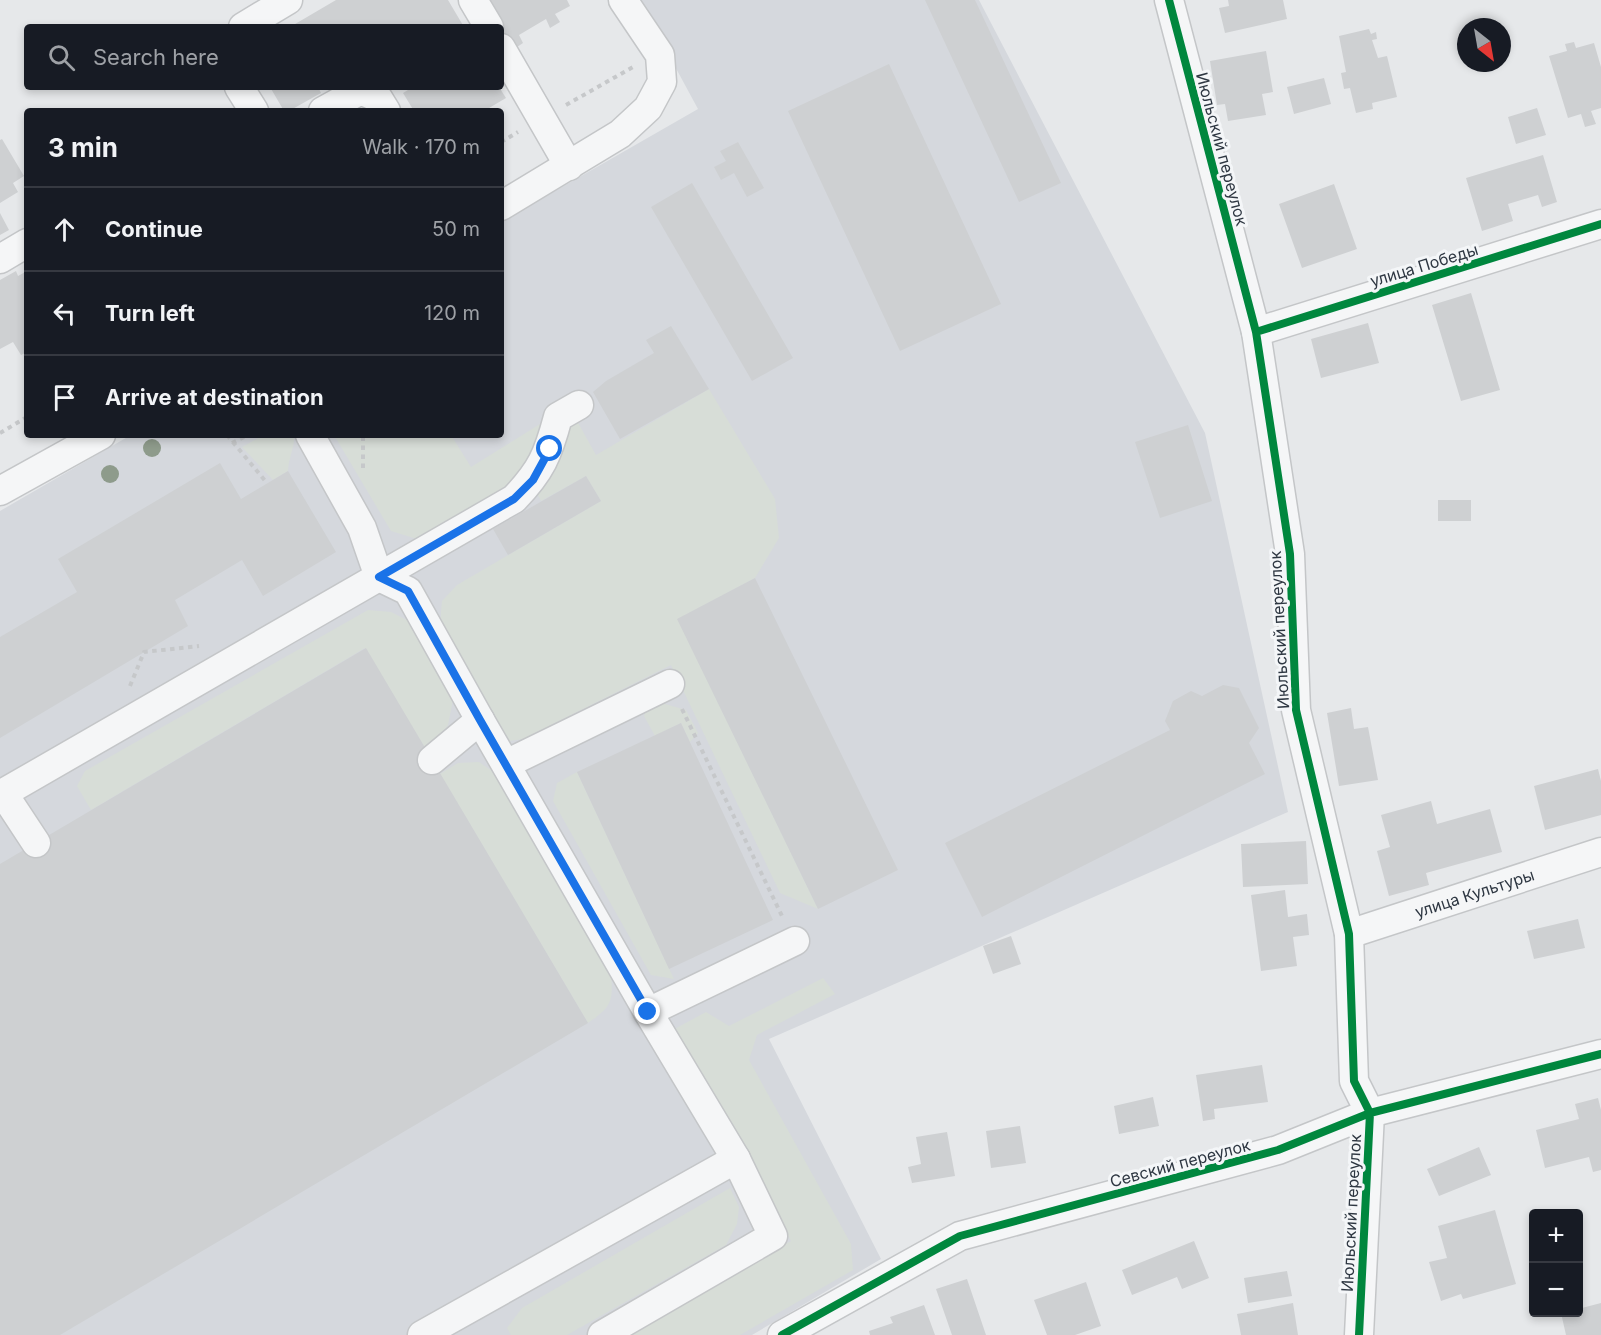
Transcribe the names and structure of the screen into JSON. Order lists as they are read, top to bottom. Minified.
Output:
{"streets":{"street":["Июльский переулок","улица Победы","улица Культуры","Севский переулок"]},"crossings":[["Июльский переулок","улица Победы"],["Июльский переулок","улица Культуры"],["Июльский переулок","Севский переулок"]],"north":"bottom right","page":{"search":"Search here","heading":["3 min","Walk · 170 m"],"list":[["Continue","50 m"],["Turn left","120 m"],"Arrive at destination"],"map_buttons":["+","−"]}}
